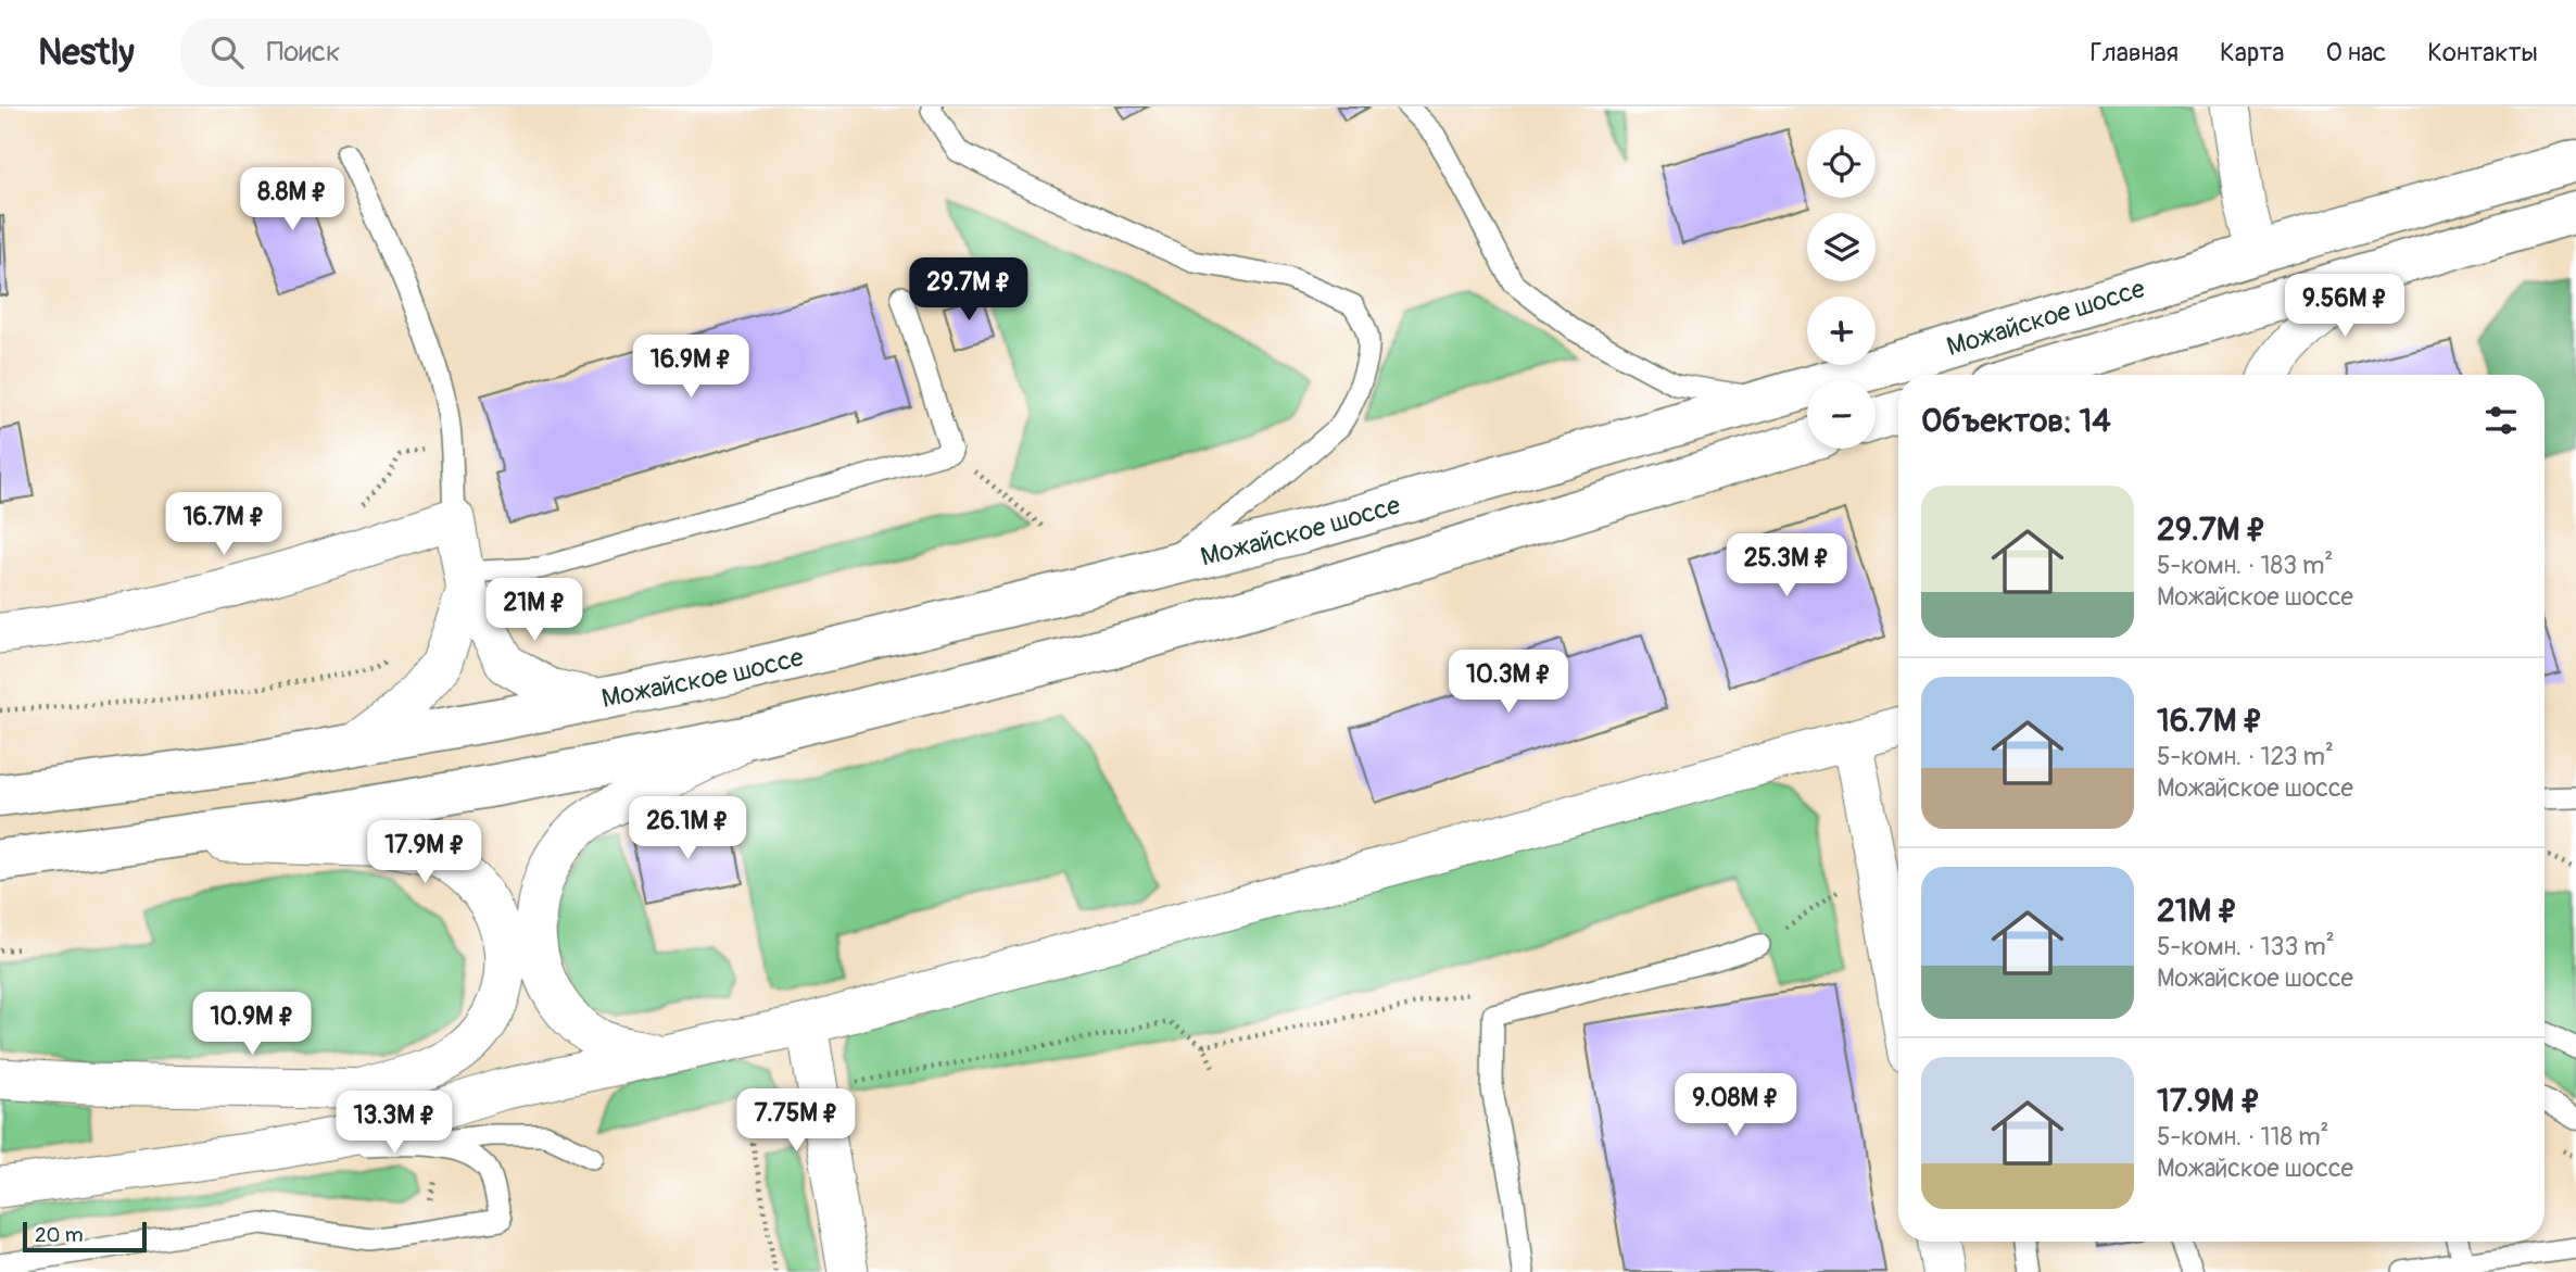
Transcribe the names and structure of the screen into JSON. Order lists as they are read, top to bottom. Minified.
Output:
{"streets":{"main road":["Можайское шоссе"]},"scale_bar":"20 m","page":{"header":"Nestly","search":"Поиск","nav":["Главная","Карта","О нас","Контакты"],"map_buttons":["+","−"],"price":["8.8M ₽","29.7M ₽","9.56M ₽","16.9M ₽","16.7M ₽","25.3M ₽","21M ₽","10.3M ₽","26.1M ₽","17.9M ₽","10.9M ₽","9.08M ₽","7.75M ₽","13.3M ₽"],"heading":"Объектов: 14","list":[{"name":"29.7M ₽","note":"5-комн. · 183 m² · Можайское шоссе"},{"name":"16.7M ₽","note":"5-комн. · 123 m² · Можайское шоссе"},{"name":"21M ₽","note":"5-комн. · 133 m² · Можайское шоссе"},{"name":"17.9M ₽","note":"5-комн. · 118 m² · Можайское шоссе"}],"scale":"20 m"}}
